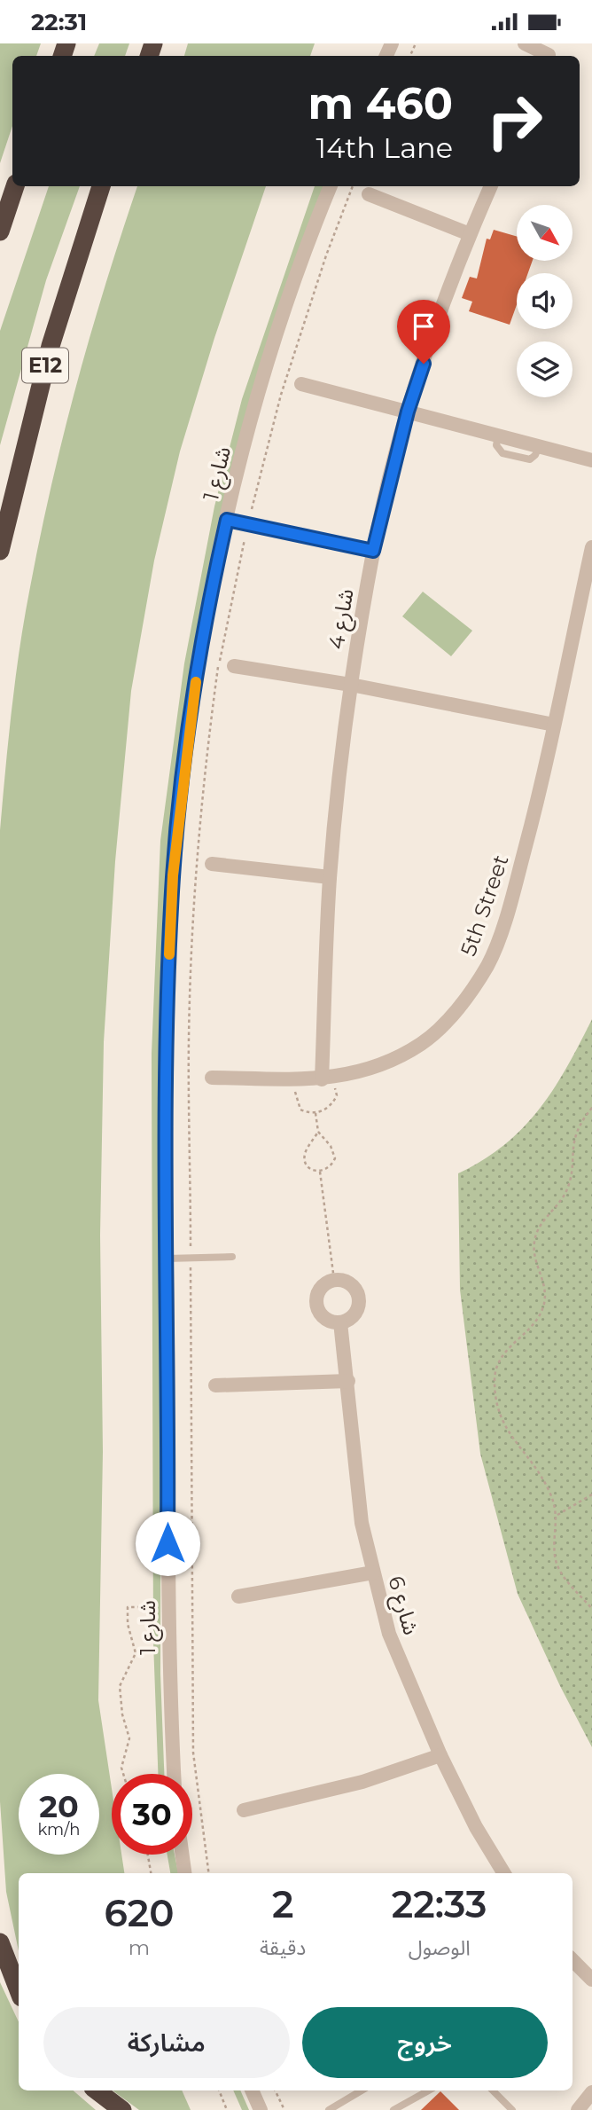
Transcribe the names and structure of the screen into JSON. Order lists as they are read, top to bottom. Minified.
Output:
{"streets":{"highway":["E12"],"street":["شارع 1","شارع 4","5th Street","شارع 6"]},"crossings":[["شارع 4","5th Street"]],"north":"bottom right","page":{"status":"22:31","turn":["460 m","14th Lane"],"speed":"20 km/h","limit":"30","eta":["22:33","الوصول","2","دقيقة","620","m"],"buttons":["خروج","مشاركة"]}}
